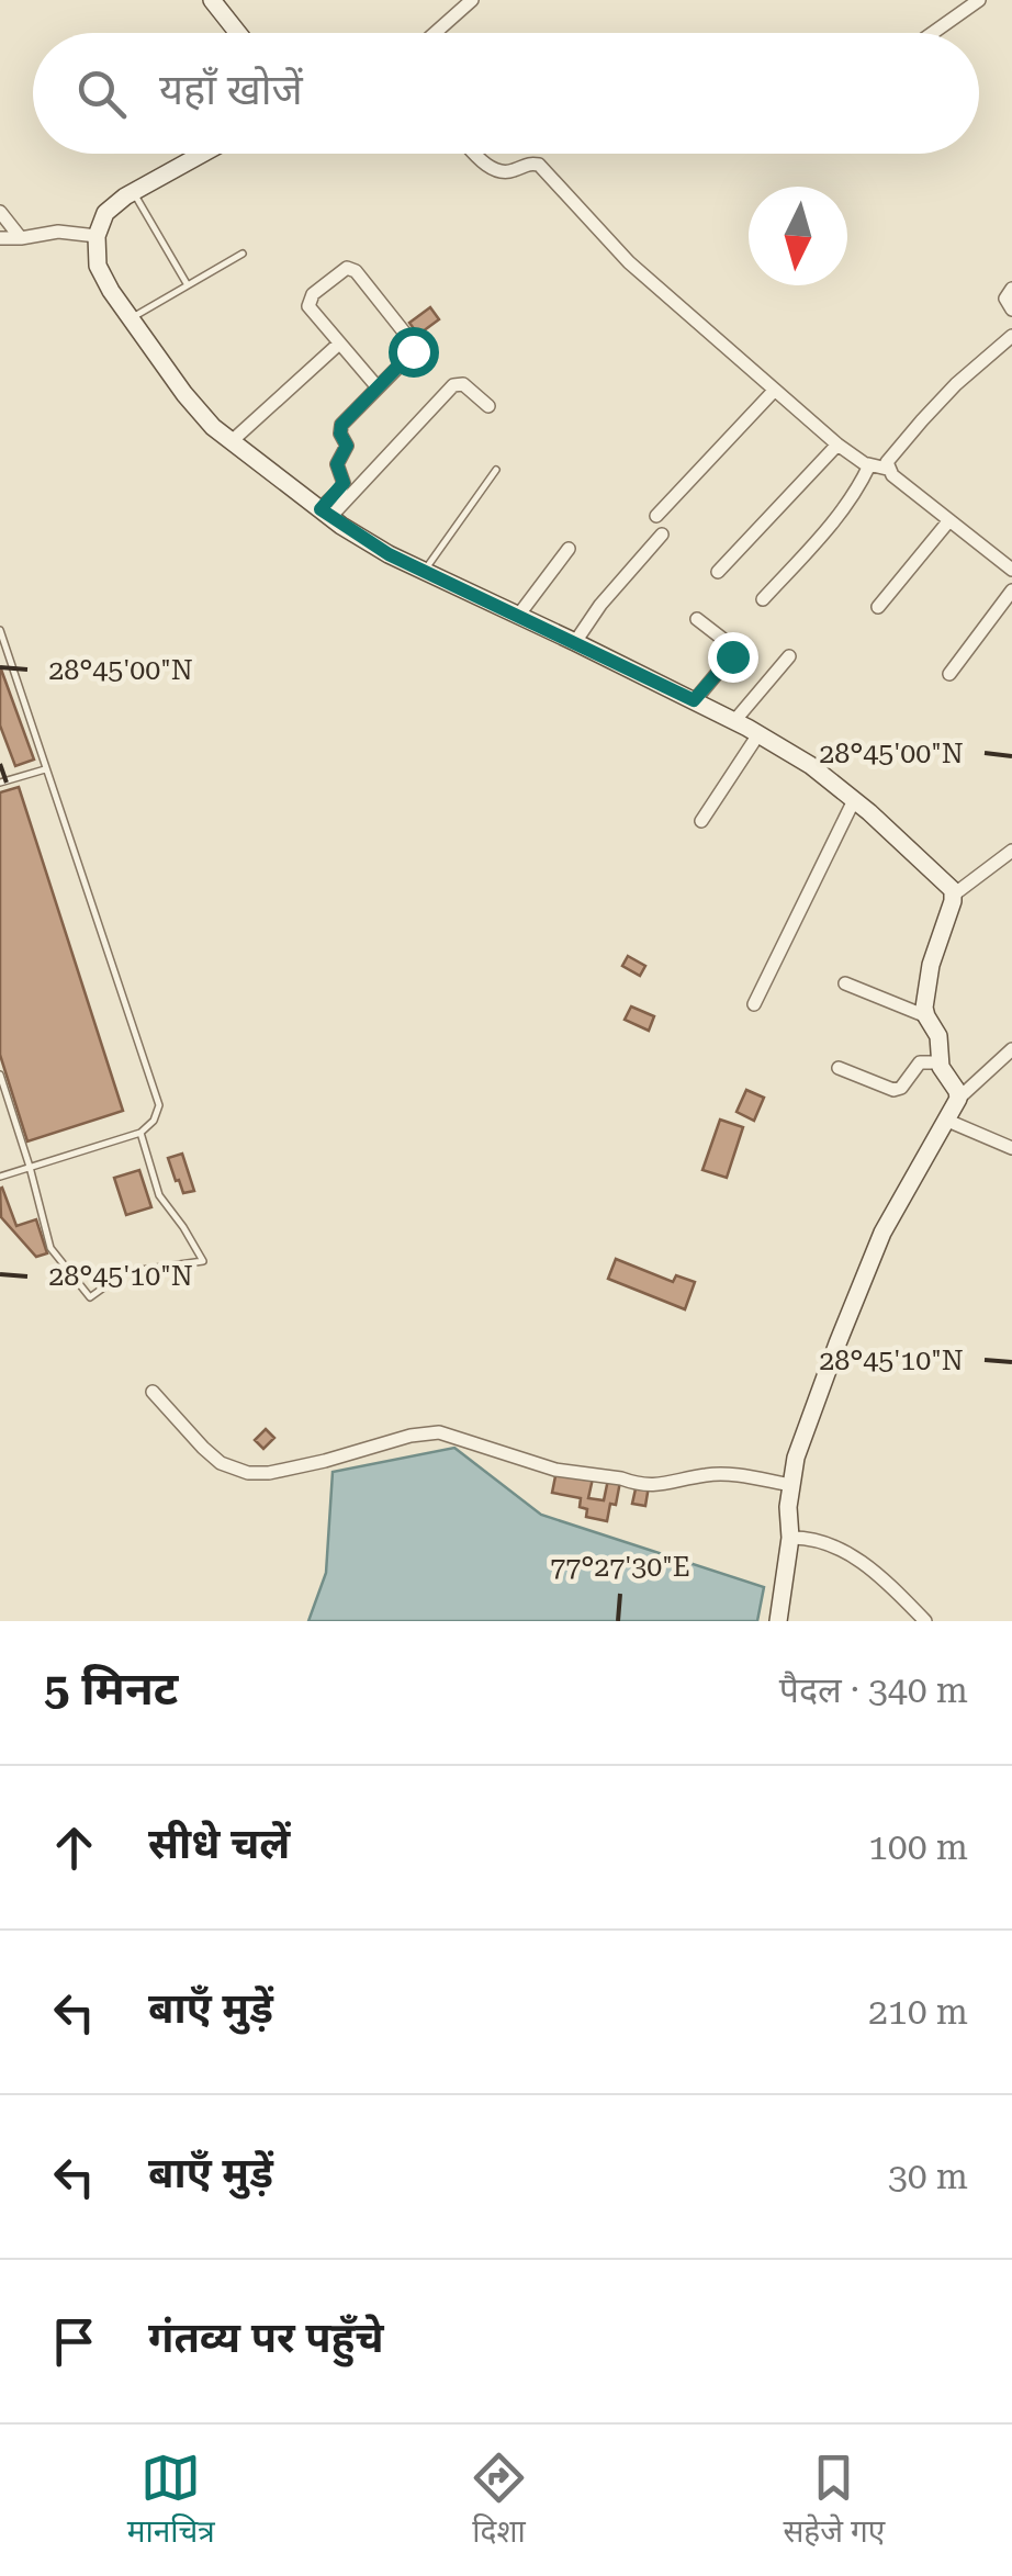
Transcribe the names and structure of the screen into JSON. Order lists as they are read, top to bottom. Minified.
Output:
{"north":"bottom","page":{"search":"यहाँ खोजें","heading":["5 मिनट","पैदल · 340 m"],"list":[["सीधे चलें","100 m"],["बाएँ मुड़ें","210 m"],["बाएँ मुड़ें","30 m"],"गंतव्य पर पहुँचे"],"nav":["मानचित्र","दिशा","सहेजे गए"]},"coordinates":["28°45'00\"N","28°45'10\"N","77°27'30\"E"]}
